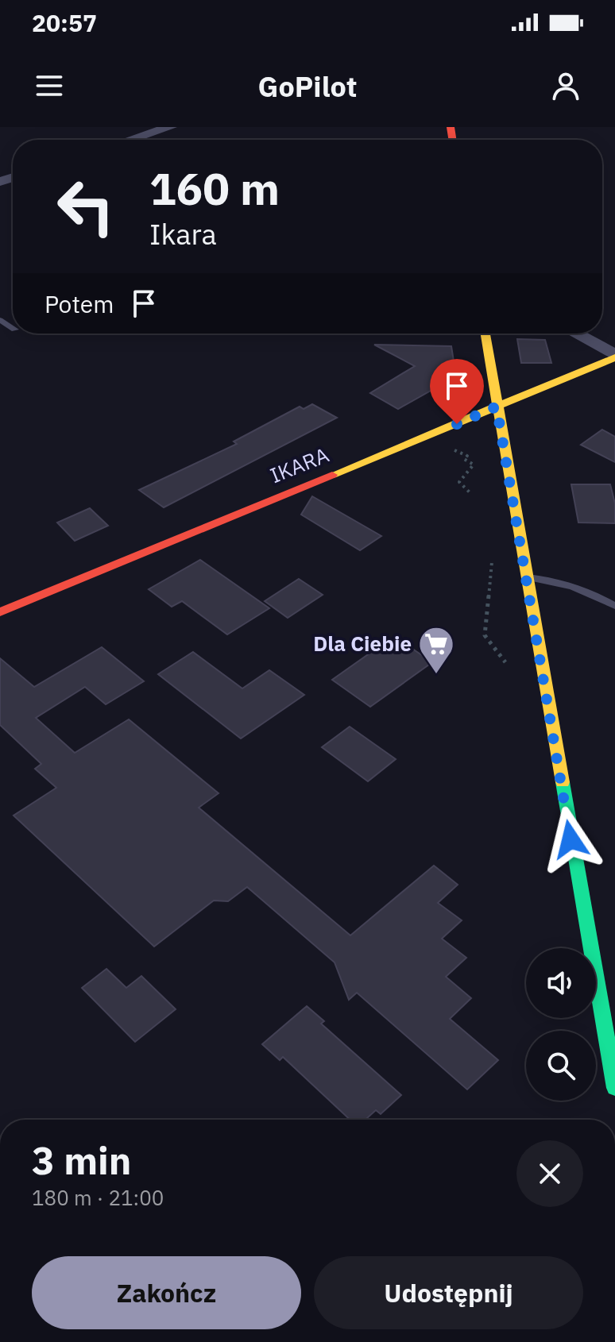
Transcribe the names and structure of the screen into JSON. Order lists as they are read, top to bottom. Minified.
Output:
{"streets":{"main road":["IKARA"]},"places":{"supermarket":["Dla Ciebie"]},"page":{"status":"20:57","header":"GoPilot","turn":["160 m","Ikara"],"then":"Potem","heading":["3 min","180 m · 21:00"],"buttons":["Zakończ","Udostępnij"]}}
